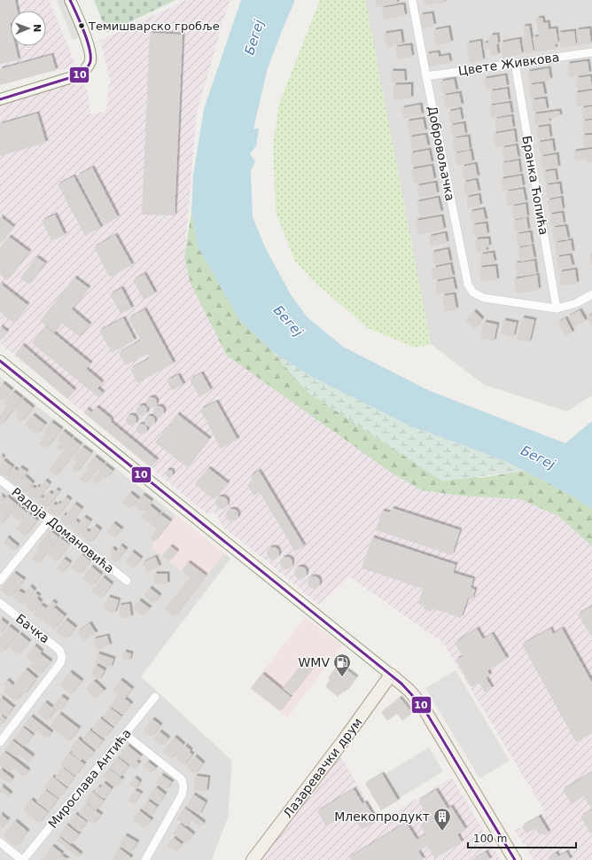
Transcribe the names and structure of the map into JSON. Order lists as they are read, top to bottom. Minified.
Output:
{"streets":{"main road":["Лазаревачки друм"],"street":["Цвете Живкова","Добровољачка","Бранка Ћопића","Радоја Домановића","Бачка","Мирослава Антића"]},"crossings":[["Цвете Живкова","Добровољачка"],["Цвете Живкова","Бранка Ћопића"],["Добровољачка","Бранка Ћопића"]],"water":["Бегеј"],"places":{"other":["Темишварско гробље"],"fuel station":["WMV"],"building":["Млекопродукт"]},"lines":["transit line 10"],"scale_bar":"100 m","north":"right"}
